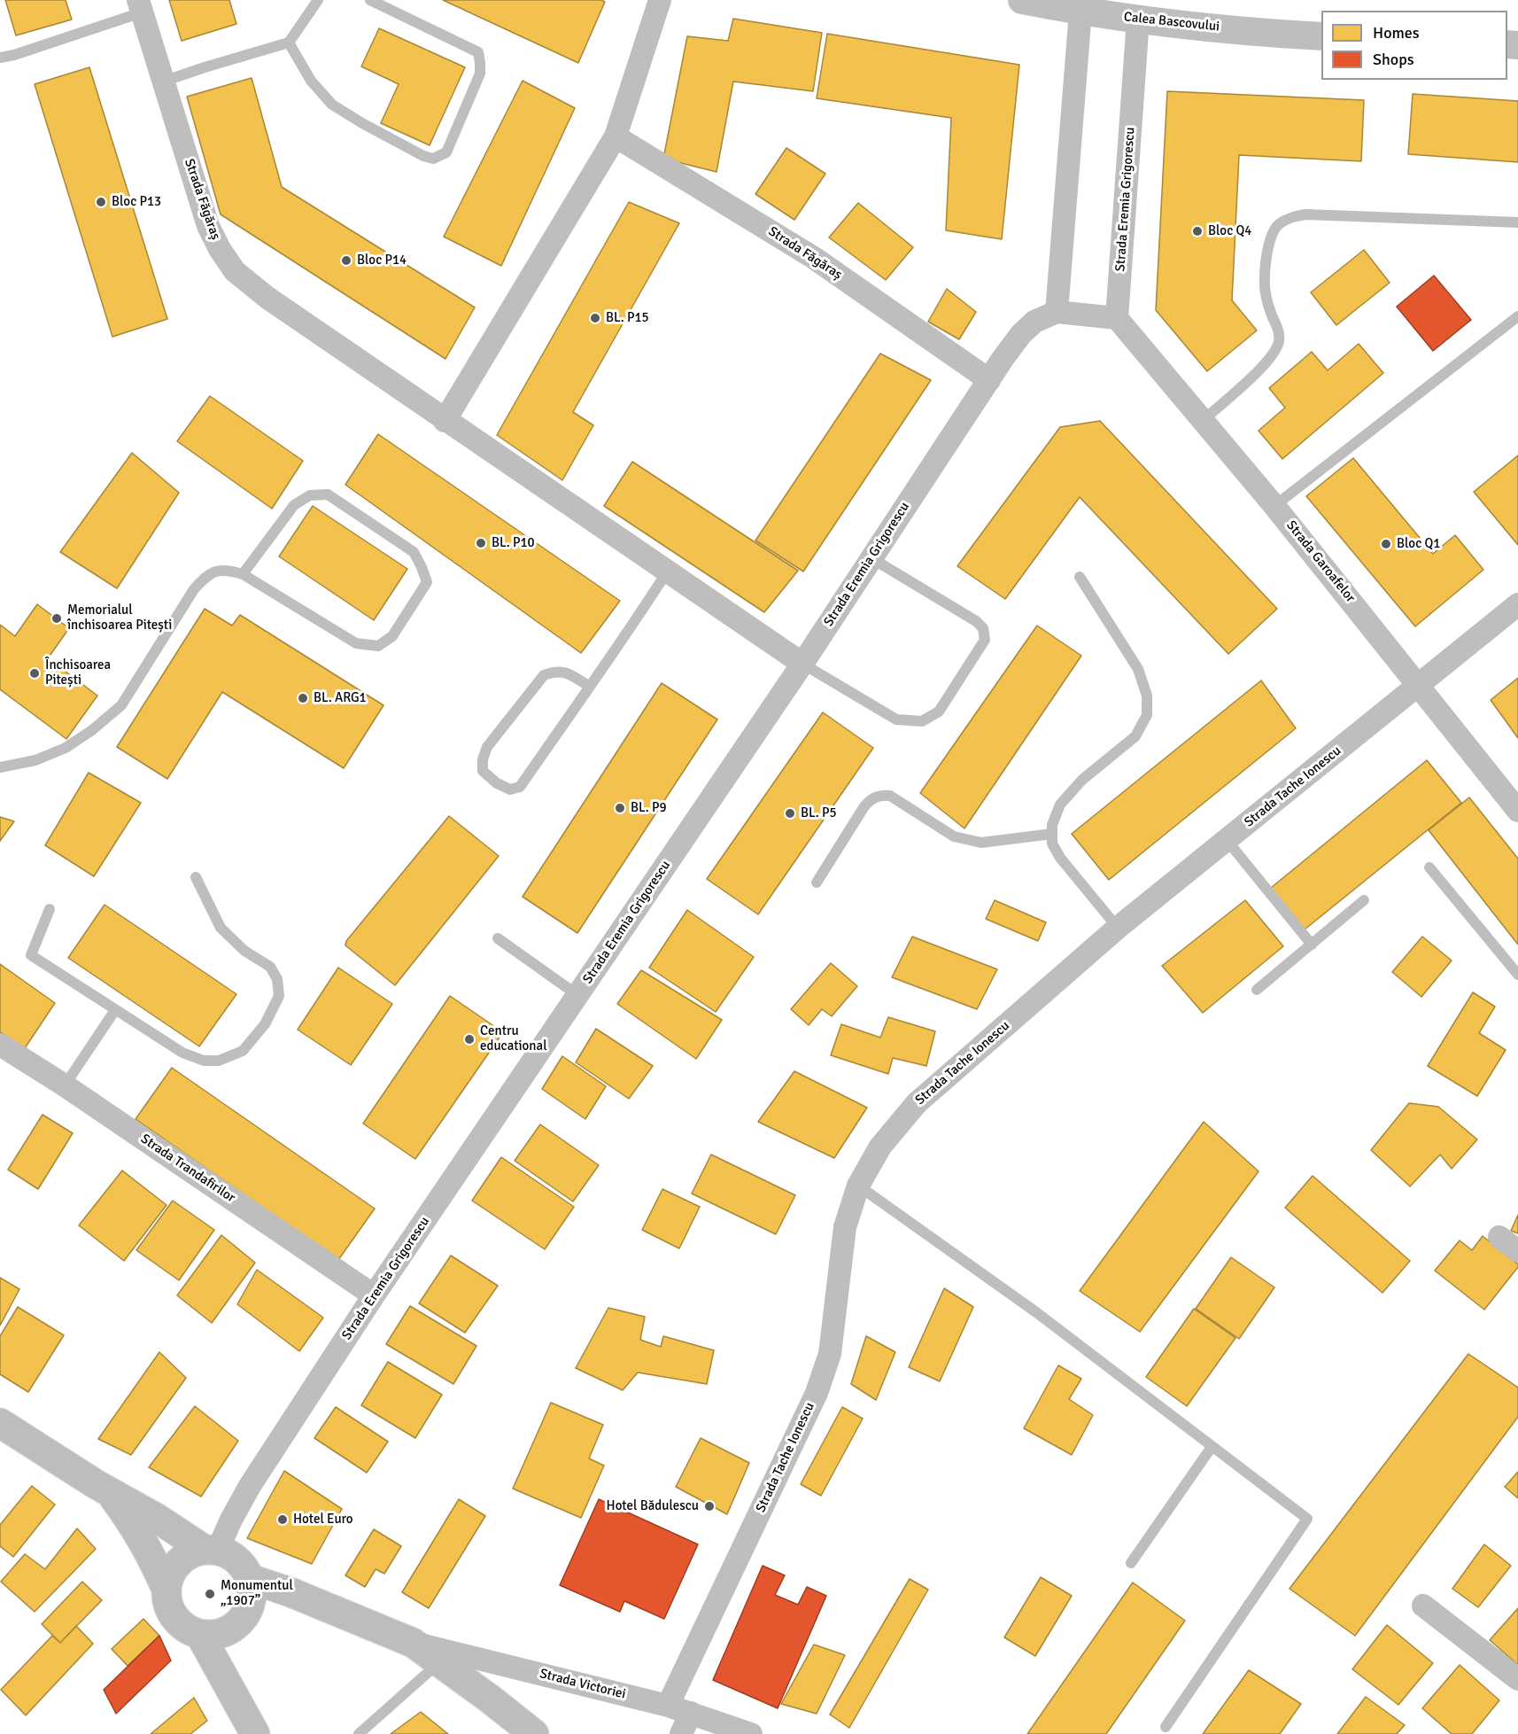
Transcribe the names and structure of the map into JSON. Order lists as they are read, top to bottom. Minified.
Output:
{"streets":{"street":["Calea Bascovului","Strada Făgăraș","Strada Eremia Grigorescu","Strada Garoafelor","Strada Tache Ionescu","Strada Trandafirilor","Strada Victoriei"]},"crossings":[["Calea Bascovului","Strada Eremia Grigorescu"],["Strada Făgăraș","Strada Eremia Grigorescu"],["Strada Eremia Grigorescu","Strada Garoafelor"],["Strada Eremia Grigorescu","Strada Trandafirilor"],["Strada Garoafelor","Strada Tache Ionescu"],["Strada Tache Ionescu","Strada Victoriei"]],"places":["Bloc P13","Bloc Q4","Bloc P14","BL. P15","BL. P10","Bloc Q1","Memorialul închisoarea Pitești","Închisoarea Pitești","BL. ARG1","BL. P9","BL. P5","Centru educational","Hotel Bădulescu","Hotel Euro","Monumentul „1907”"],"legend":["Homes","Shops"]}
